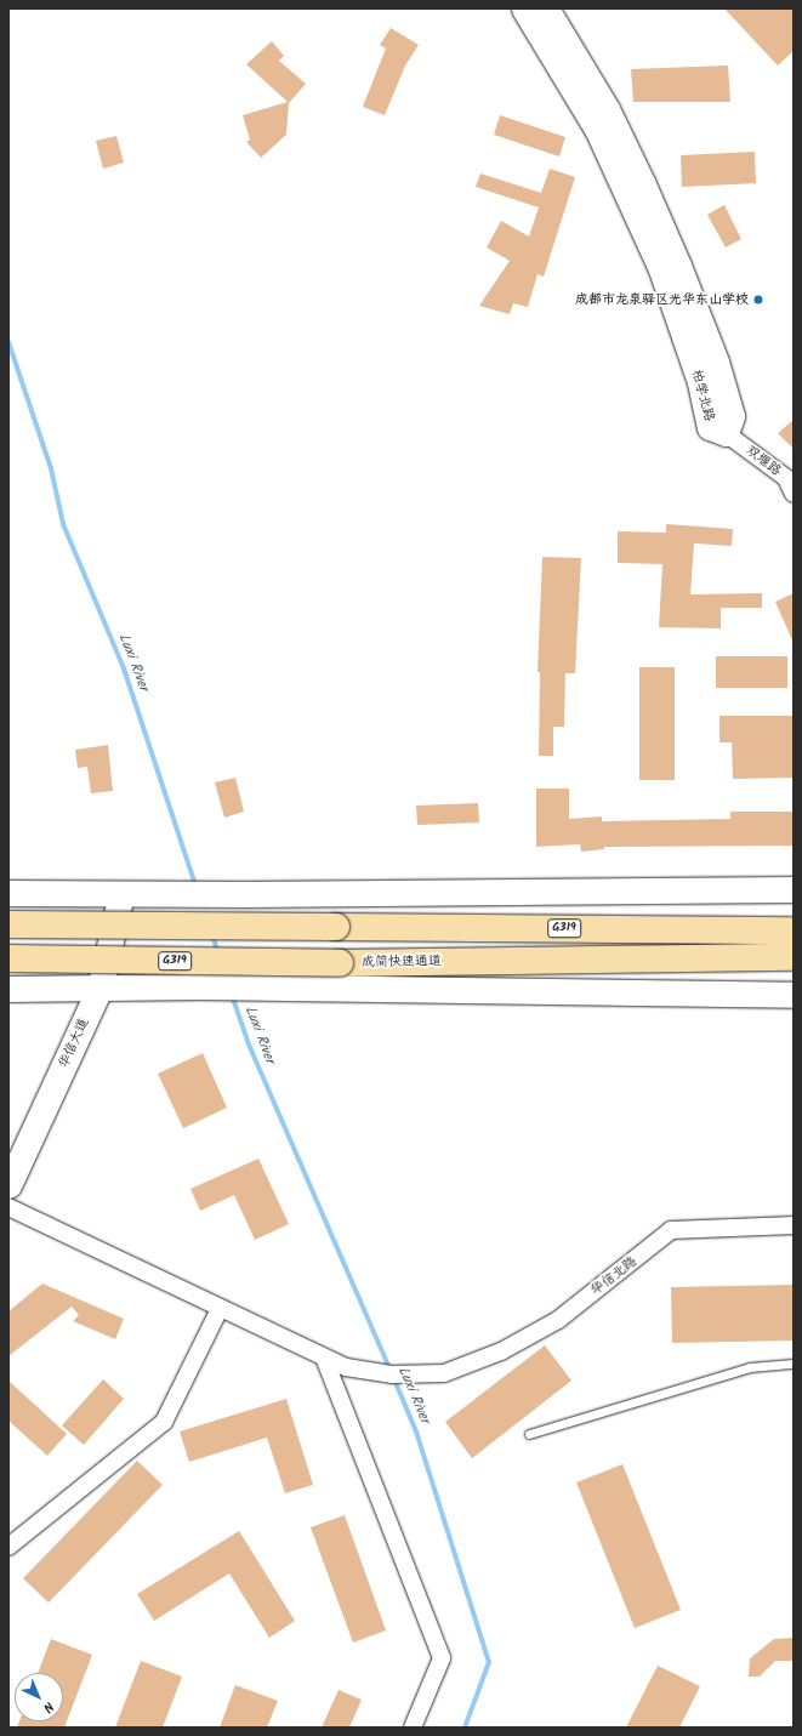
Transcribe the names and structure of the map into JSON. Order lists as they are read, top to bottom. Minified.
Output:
{"streets":{"highway":["G319","成简快速通道"],"street":["柏学北路","双堰路","华信大道","华信北路"]},"crossings":[["柏学北路","双堰路"]],"water":["Luxi River"],"places":["成都市龙泉驿区光华东山学校"],"north":"bottom right"}
